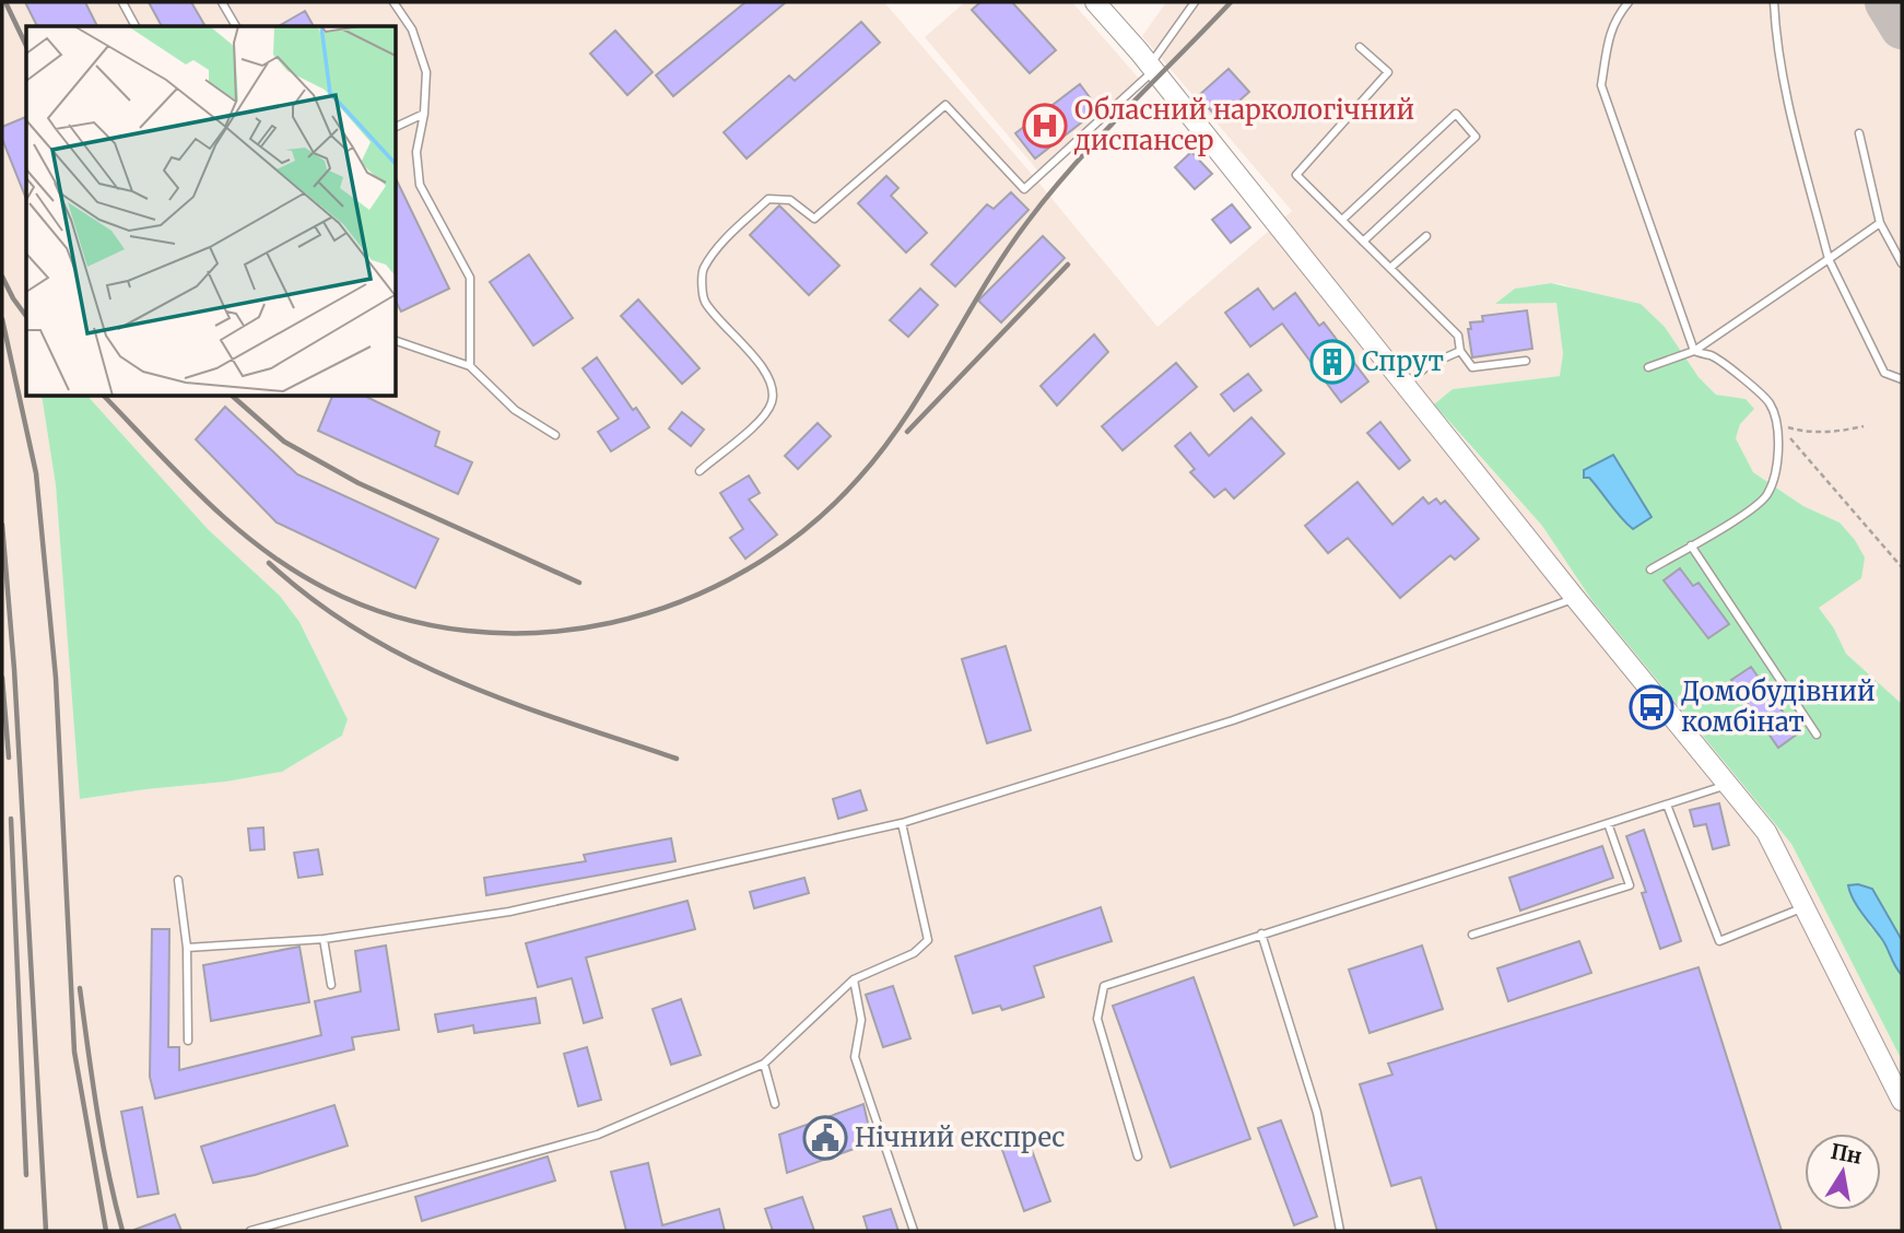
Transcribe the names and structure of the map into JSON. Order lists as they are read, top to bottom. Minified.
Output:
{"places":{"hospital":["Обласний наркологічний диспансер"],"building":["Спрут"],"bus stop":["Домобудівний комбінат"],"public building":["Нічний експрес"]},"north":"top"}
